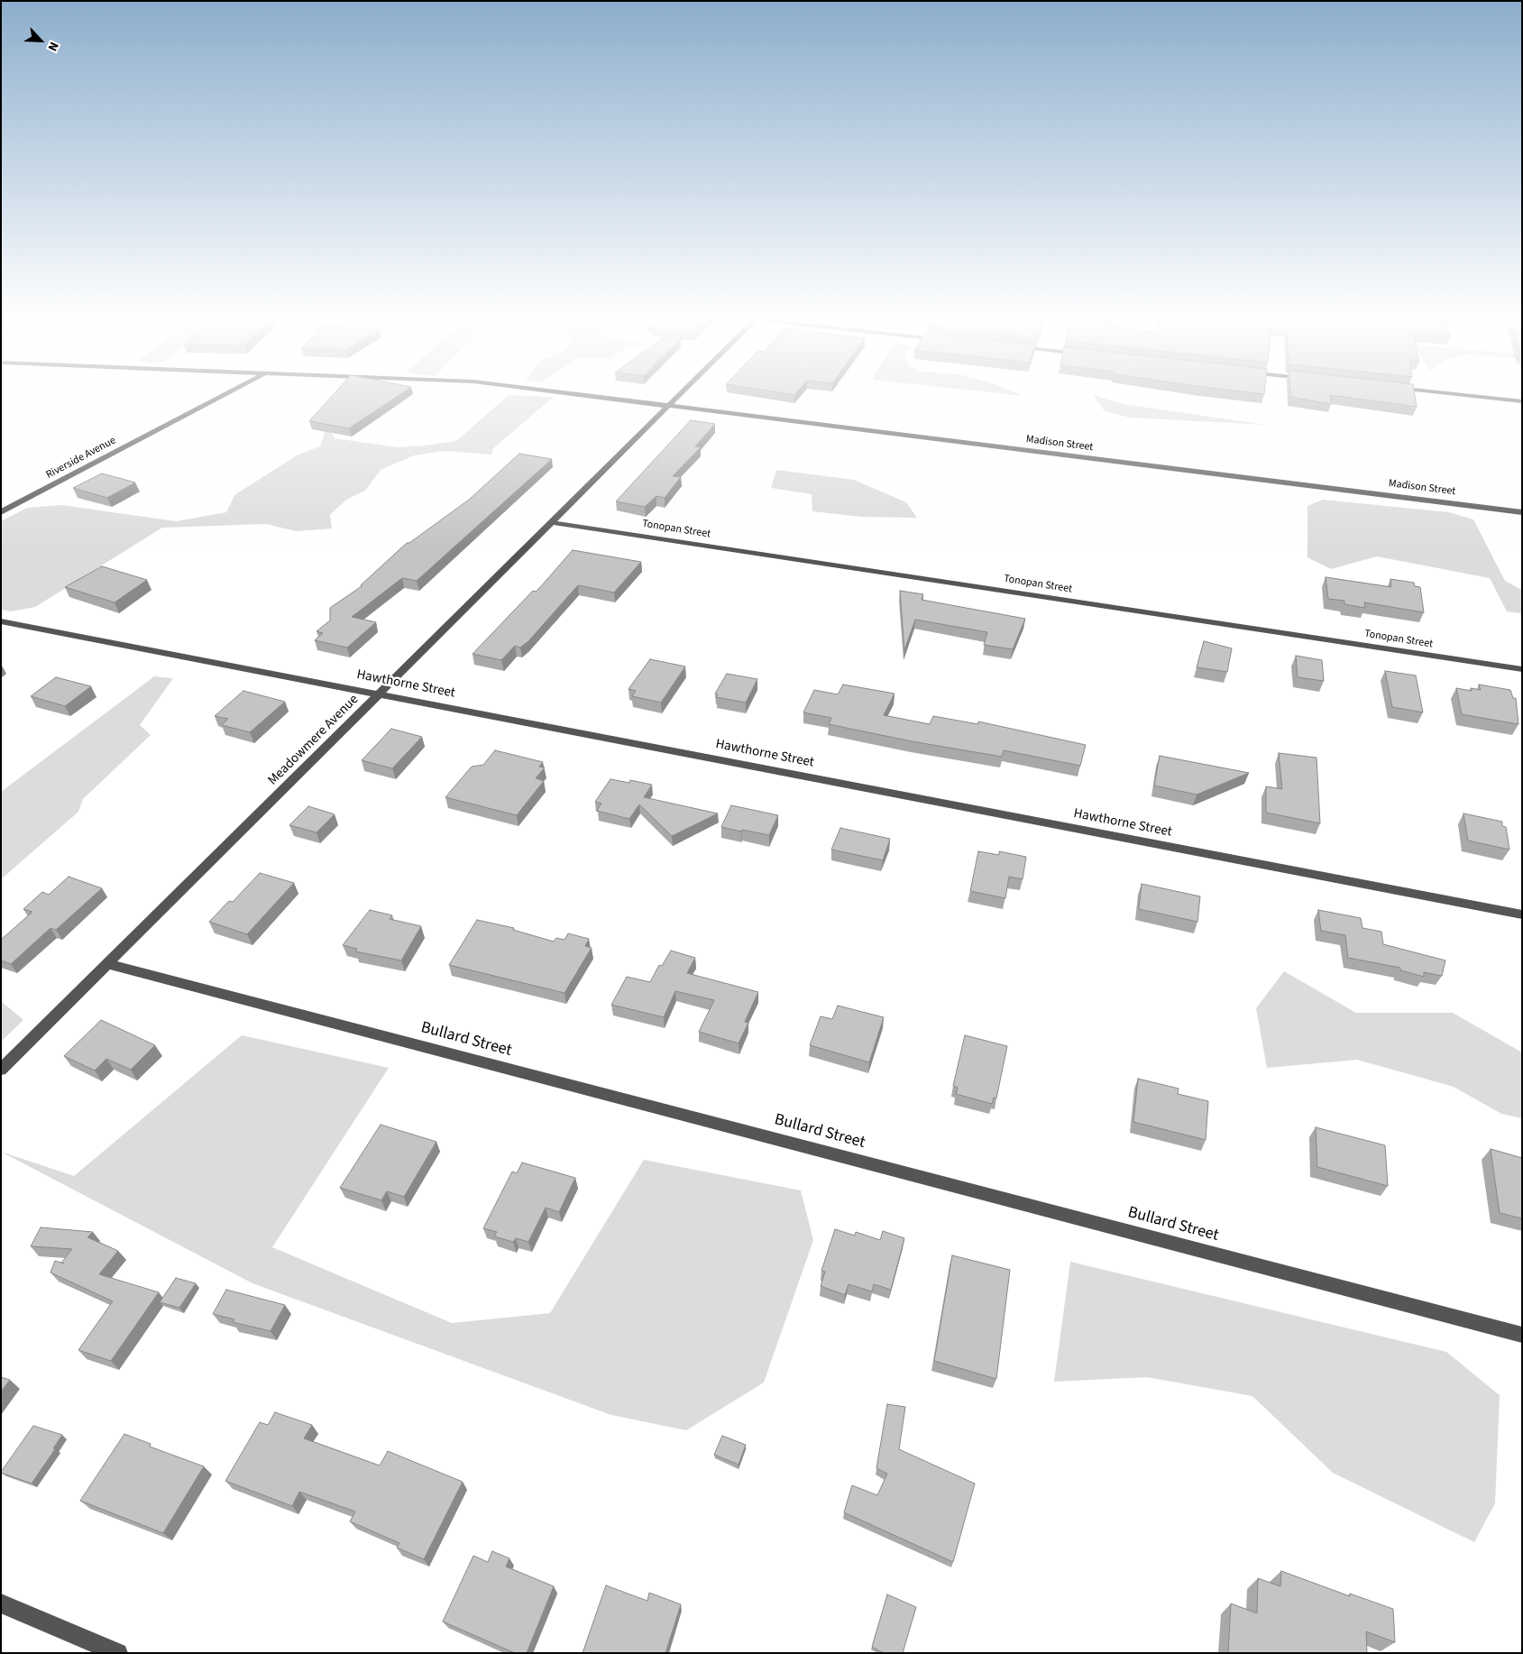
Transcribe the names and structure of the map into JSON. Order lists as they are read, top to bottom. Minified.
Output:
{"streets":{"street":["Madison Street","Riverside Avenue","Tonopan Street","Hawthorne Street","Meadowmere Avenue","Bullard Street"]},"crossings":[["Madison Street","Meadowmere Avenue"],["Tonopan Street","Meadowmere Avenue"],["Hawthorne Street","Meadowmere Avenue"],["Meadowmere Avenue","Bullard Street"]],"north":"bottom right"}
